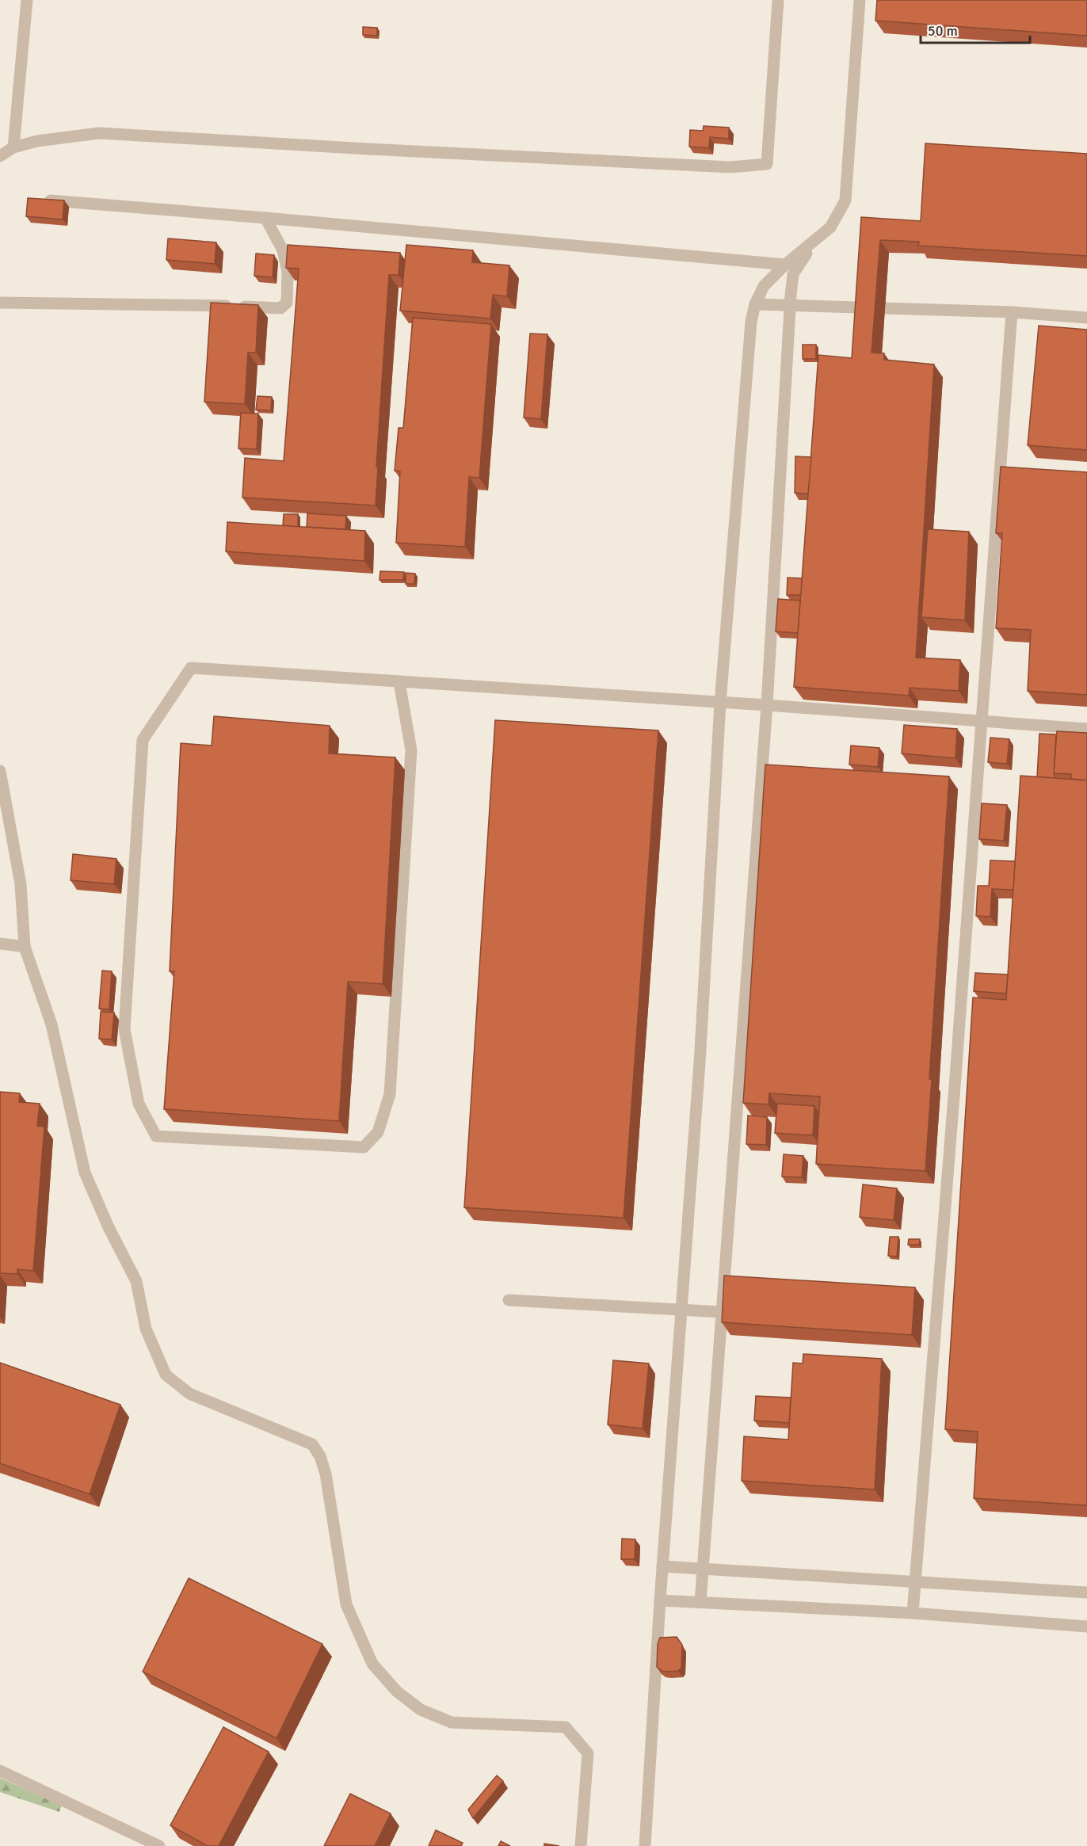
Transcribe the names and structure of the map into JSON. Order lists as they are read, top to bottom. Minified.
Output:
{"scale_bar":"50 m"}
